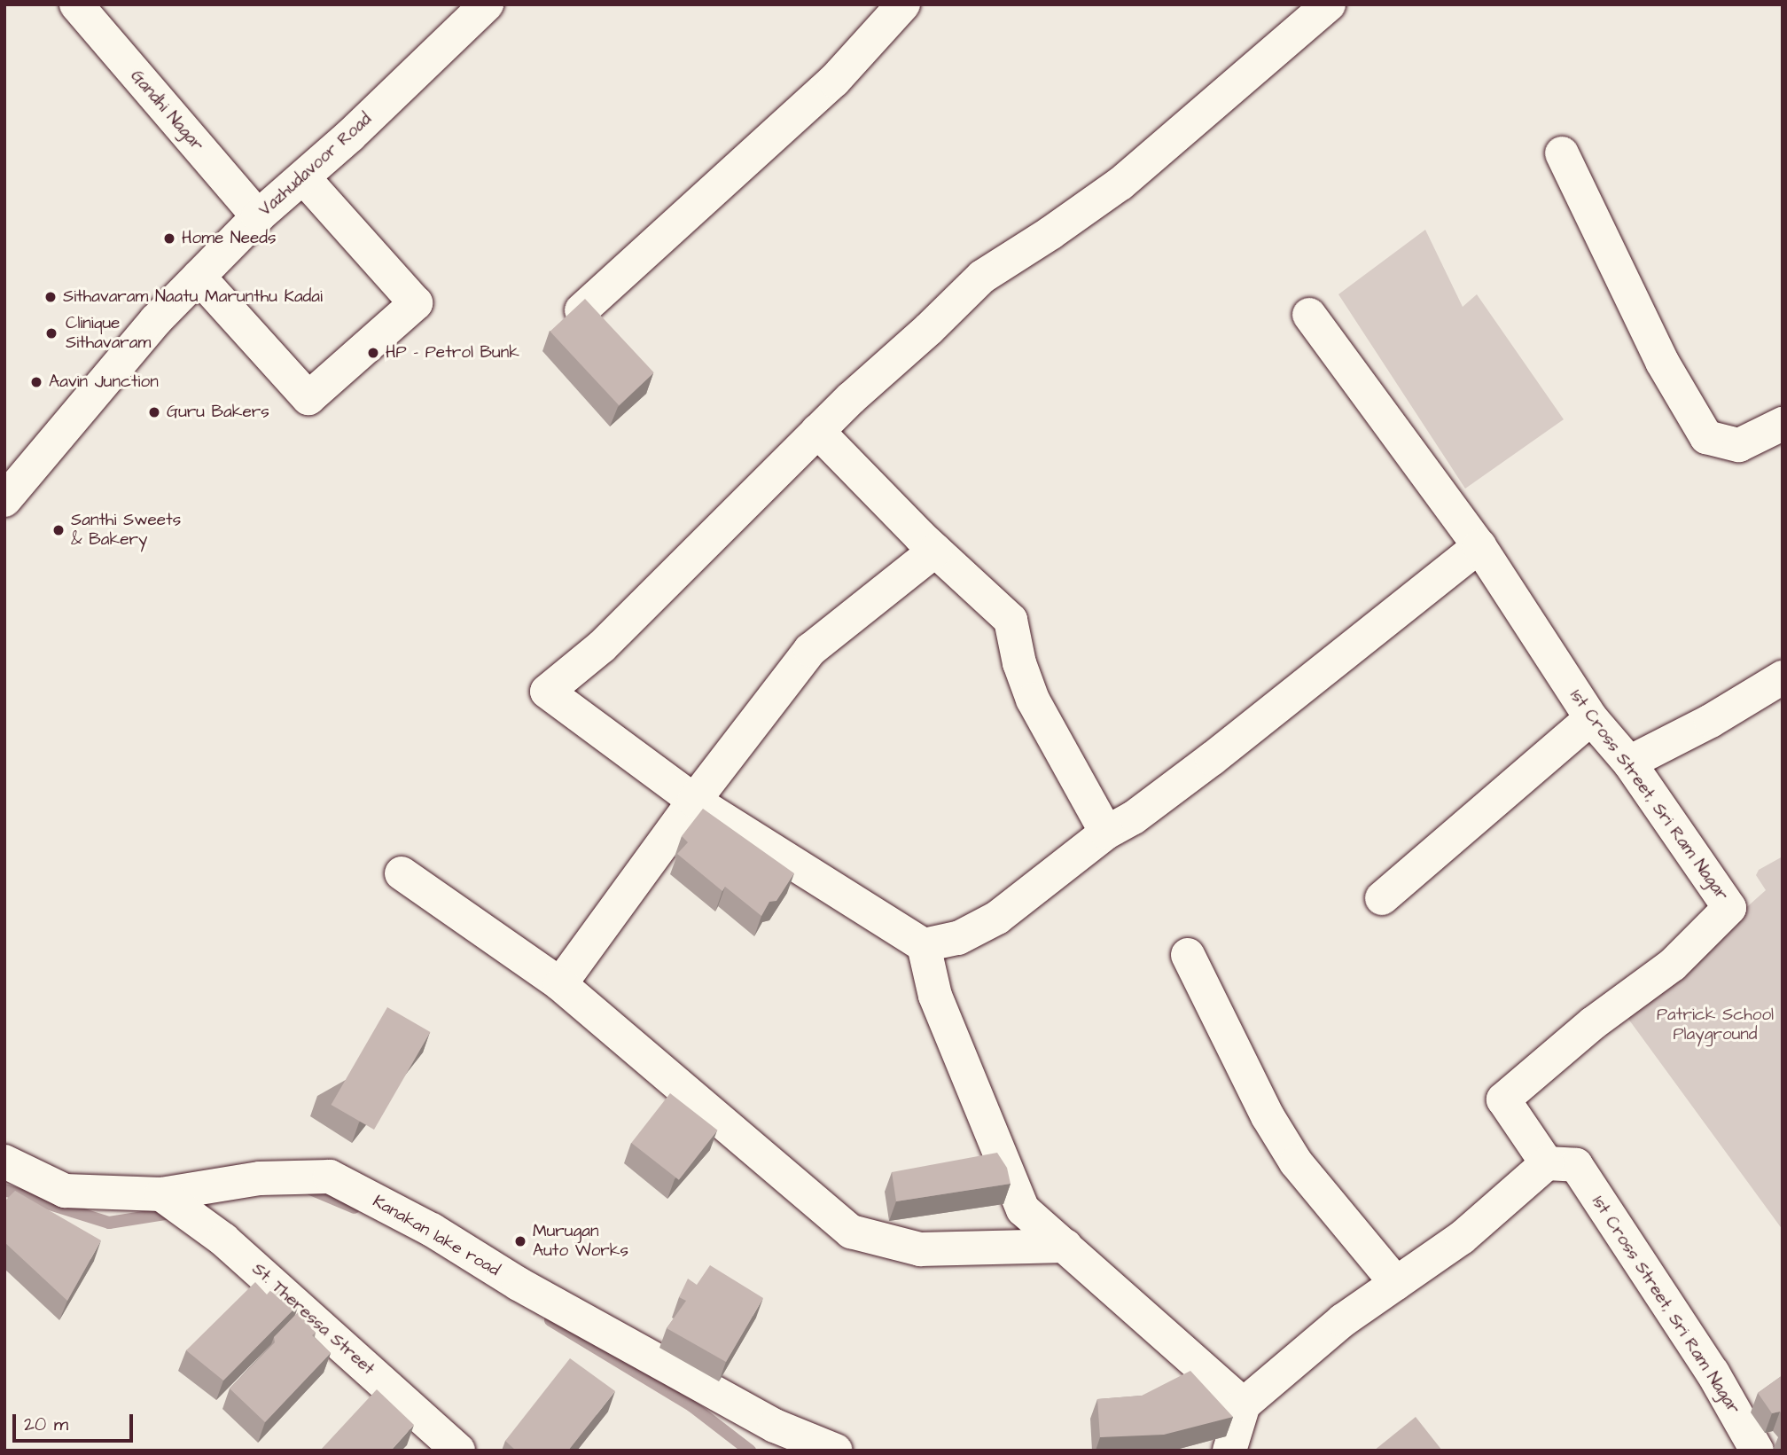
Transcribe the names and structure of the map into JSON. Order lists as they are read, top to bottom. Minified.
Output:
{"streets":{"street":["Gandhi Nagar","Vazhudavoor Road","1st Cross Street, Sri Ram Nagar","Kanakan lake road","St. Theressa Street"]},"crossings":[["Gandhi Nagar","Vazhudavoor Road"],["Kanakan lake road","St. Theressa Street"]],"parks":["Patrick School Playground"],"places":["Home Needs","Sithavaram Naatu Marunthu Kadai","Clinique Sithavaram","HP - Petrol Bunk","Aavin Junction","Guru Bakers","Santhi Sweets & Bakery","Murugan Auto Works"],"scale_bar":"20 m"}
